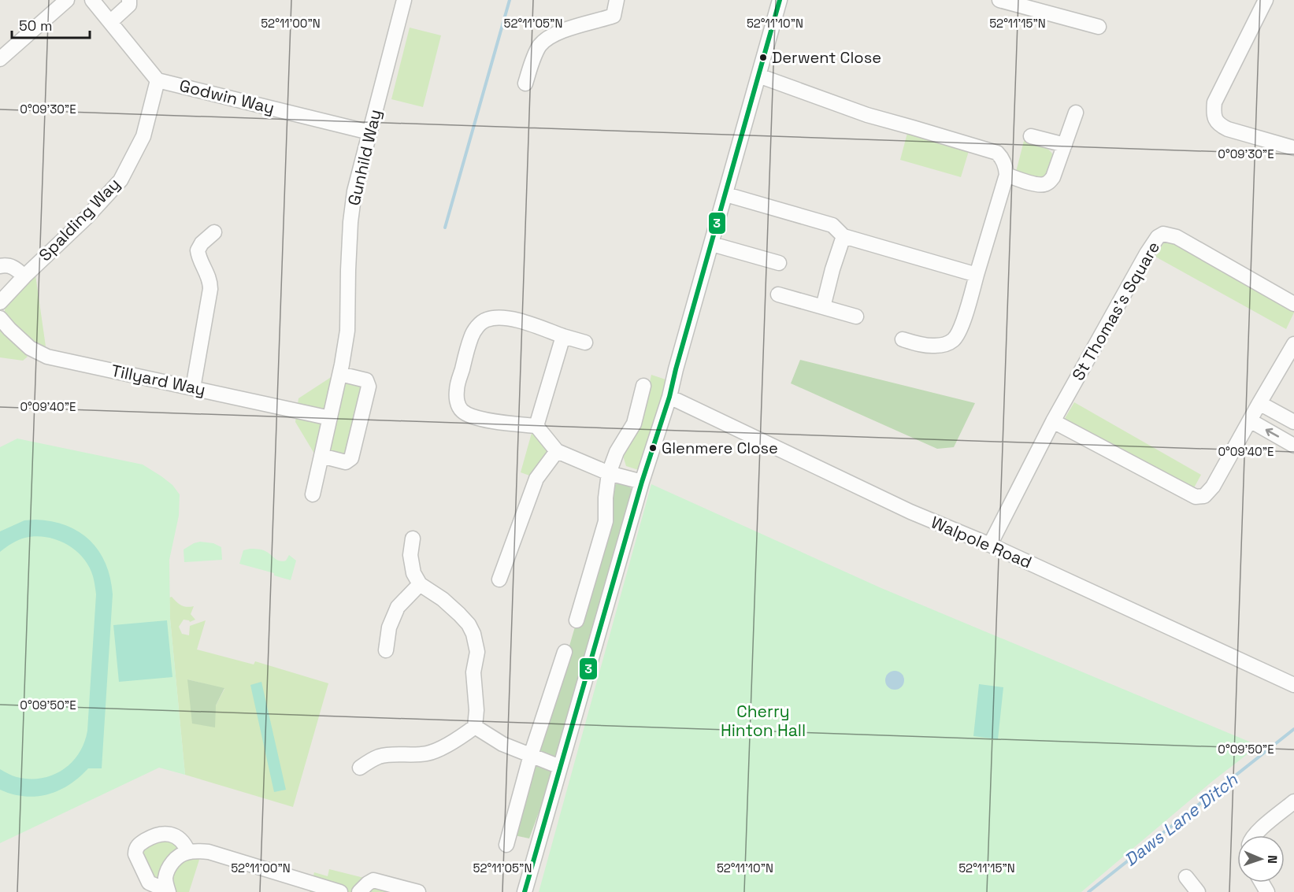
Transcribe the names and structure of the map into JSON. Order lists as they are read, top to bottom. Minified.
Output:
{"streets":{"street":["Godwin Way","Gunhild Way","Spalding Way","St Thomas's Square","Tillyard Way","Walpole Road"]},"crossings":[["Godwin Way","Gunhild Way"],["Godwin Way","Spalding Way"],["Gunhild Way","Tillyard Way"],["St Thomas's Square","Walpole Road"]],"water":["Daws Lane Ditch"],"parks":["Cherry Hinton Hall"],"places":["Derwent Close","Glenmere Close"],"lines":["transit line 3"],"scale_bar":"50 m","north":"right","coordinates":["52°11'00\"N","52°11'05\"N","52°11'10\"N","52°11'15\"N","0°09'30\"E","0°09'40\"E","0°09'50\"E"]}
